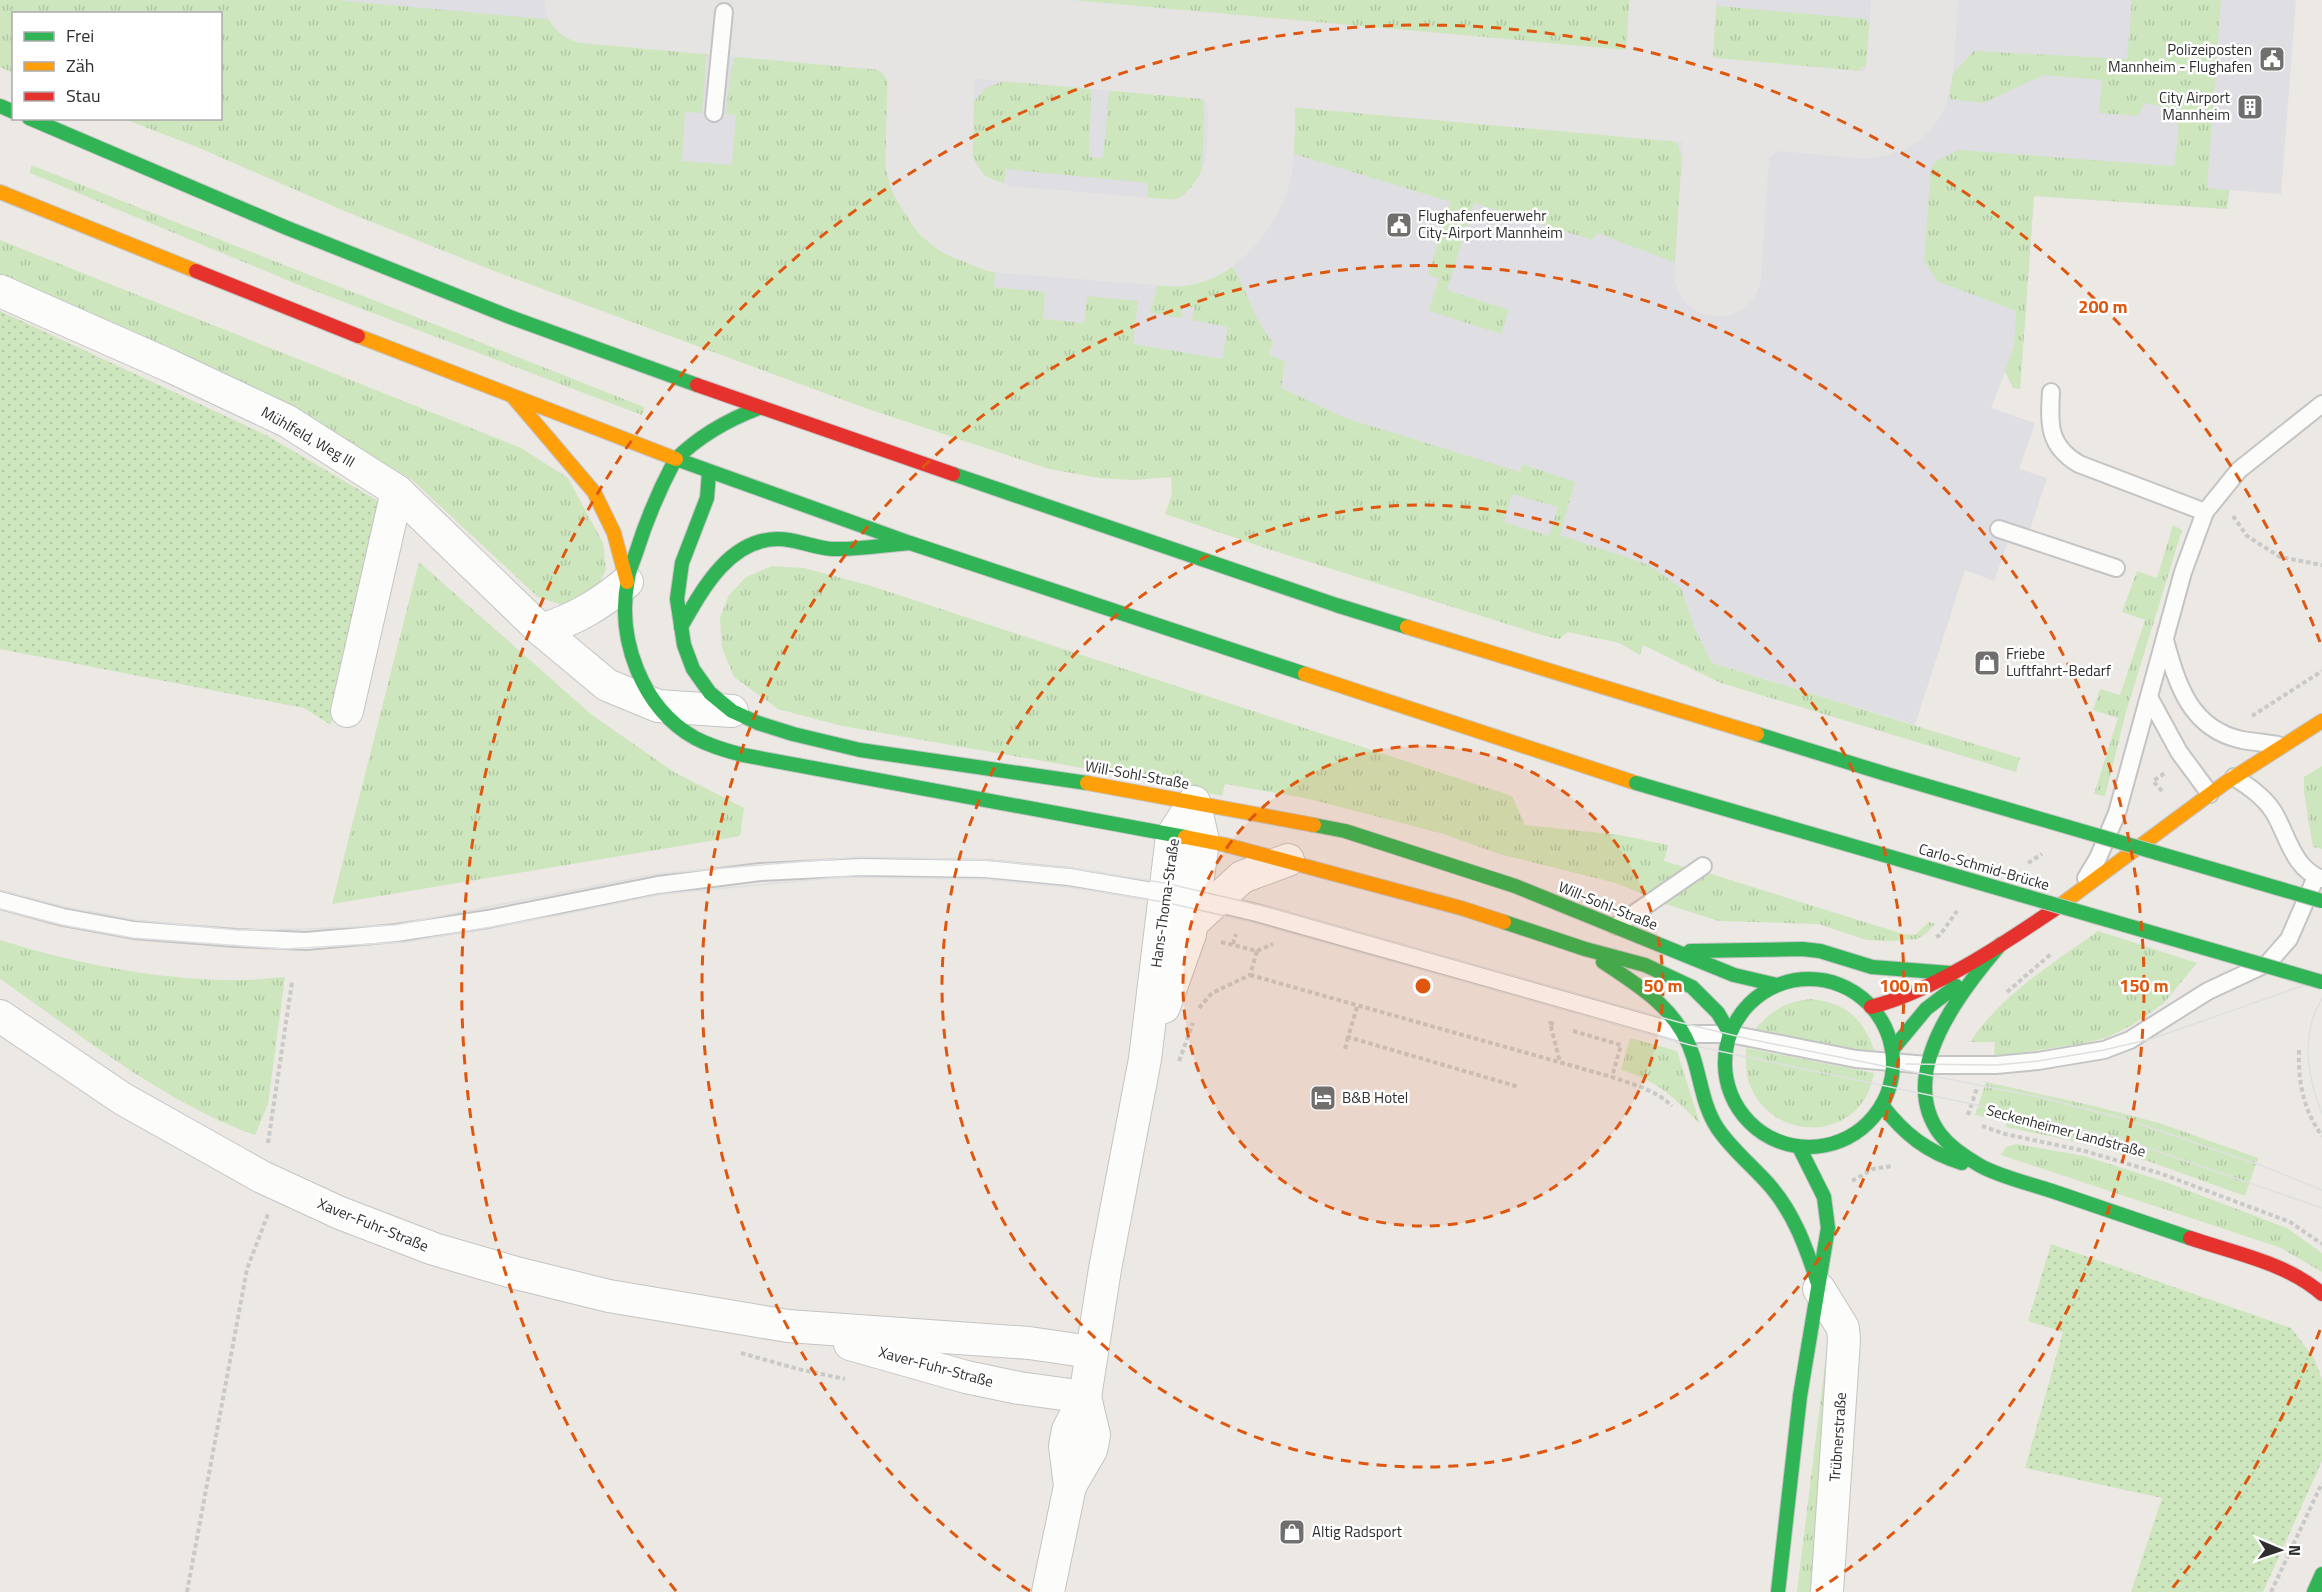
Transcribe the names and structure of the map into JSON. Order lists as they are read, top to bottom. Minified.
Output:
{"streets":{"main road":["Will-Sohl-Straße","Carlo-Schmid-Brücke"],"street":["Mühlfeld, Weg III","Hans-Thoma-Straße","Xaver-Fuhr-Straße","Trübnerstraße"],"path":["Seckenheimer Landstraße"]},"crossings":[["Mühlfeld, Weg III","Will-Sohl-Straße"],["Will-Sohl-Straße","Carlo-Schmid-Brücke"],["Will-Sohl-Straße","Hans-Thoma-Straße"],["Hans-Thoma-Straße","Xaver-Fuhr-Straße"]],"places":{"public building":["Polizeiposten Mannheim - Flughafen","Flughafenfeuerwehr City-Airport Mannheim"],"building":["City Airport Mannheim"],"shop":["Friebe Luftfahrt-Bedarf","Altig Radsport"],"hotel":["B&B Hotel"]},"legend":["Frei","Zäh","Stau"],"north":"right","rings":["200 m","50 m","100 m","150 m"]}
